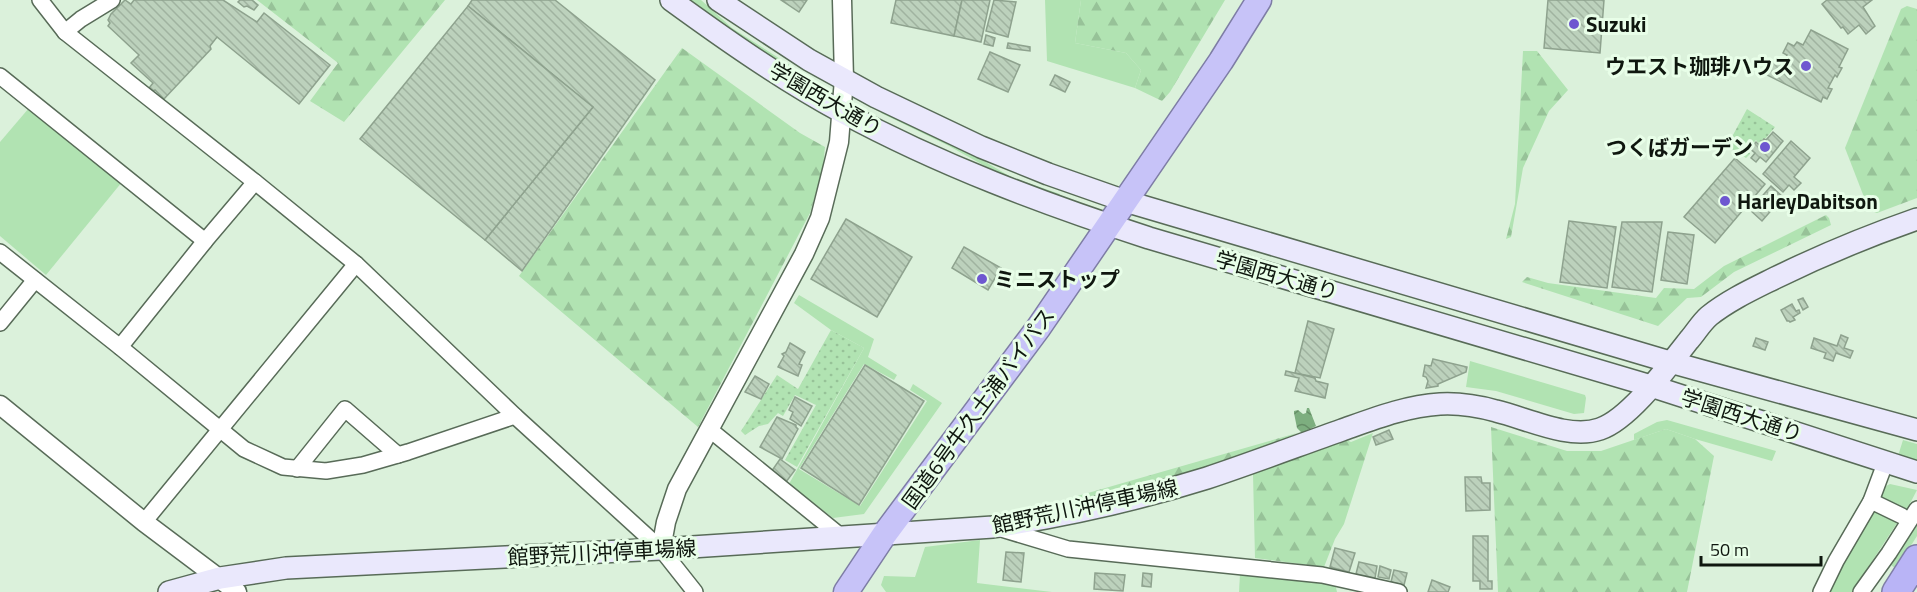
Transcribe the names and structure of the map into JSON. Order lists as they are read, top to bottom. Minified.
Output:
{"streets":{"highway":["国道6号牛久土浦バイパス"],"main road":["学園西大通り","館野荒川沖停車場線"]},"crossings":[["学園西大通り","国道6号牛久土浦バイパス"],["学園西大通り","館野荒川沖停車場線"],["国道6号牛久土浦バイパス","館野荒川沖停車場線"]],"places":["Suzuki","ウエスト珈琲ハウス","つくばガーデン","HarleyDabitson","ミニストップ"],"scale_bar":"50 m"}
